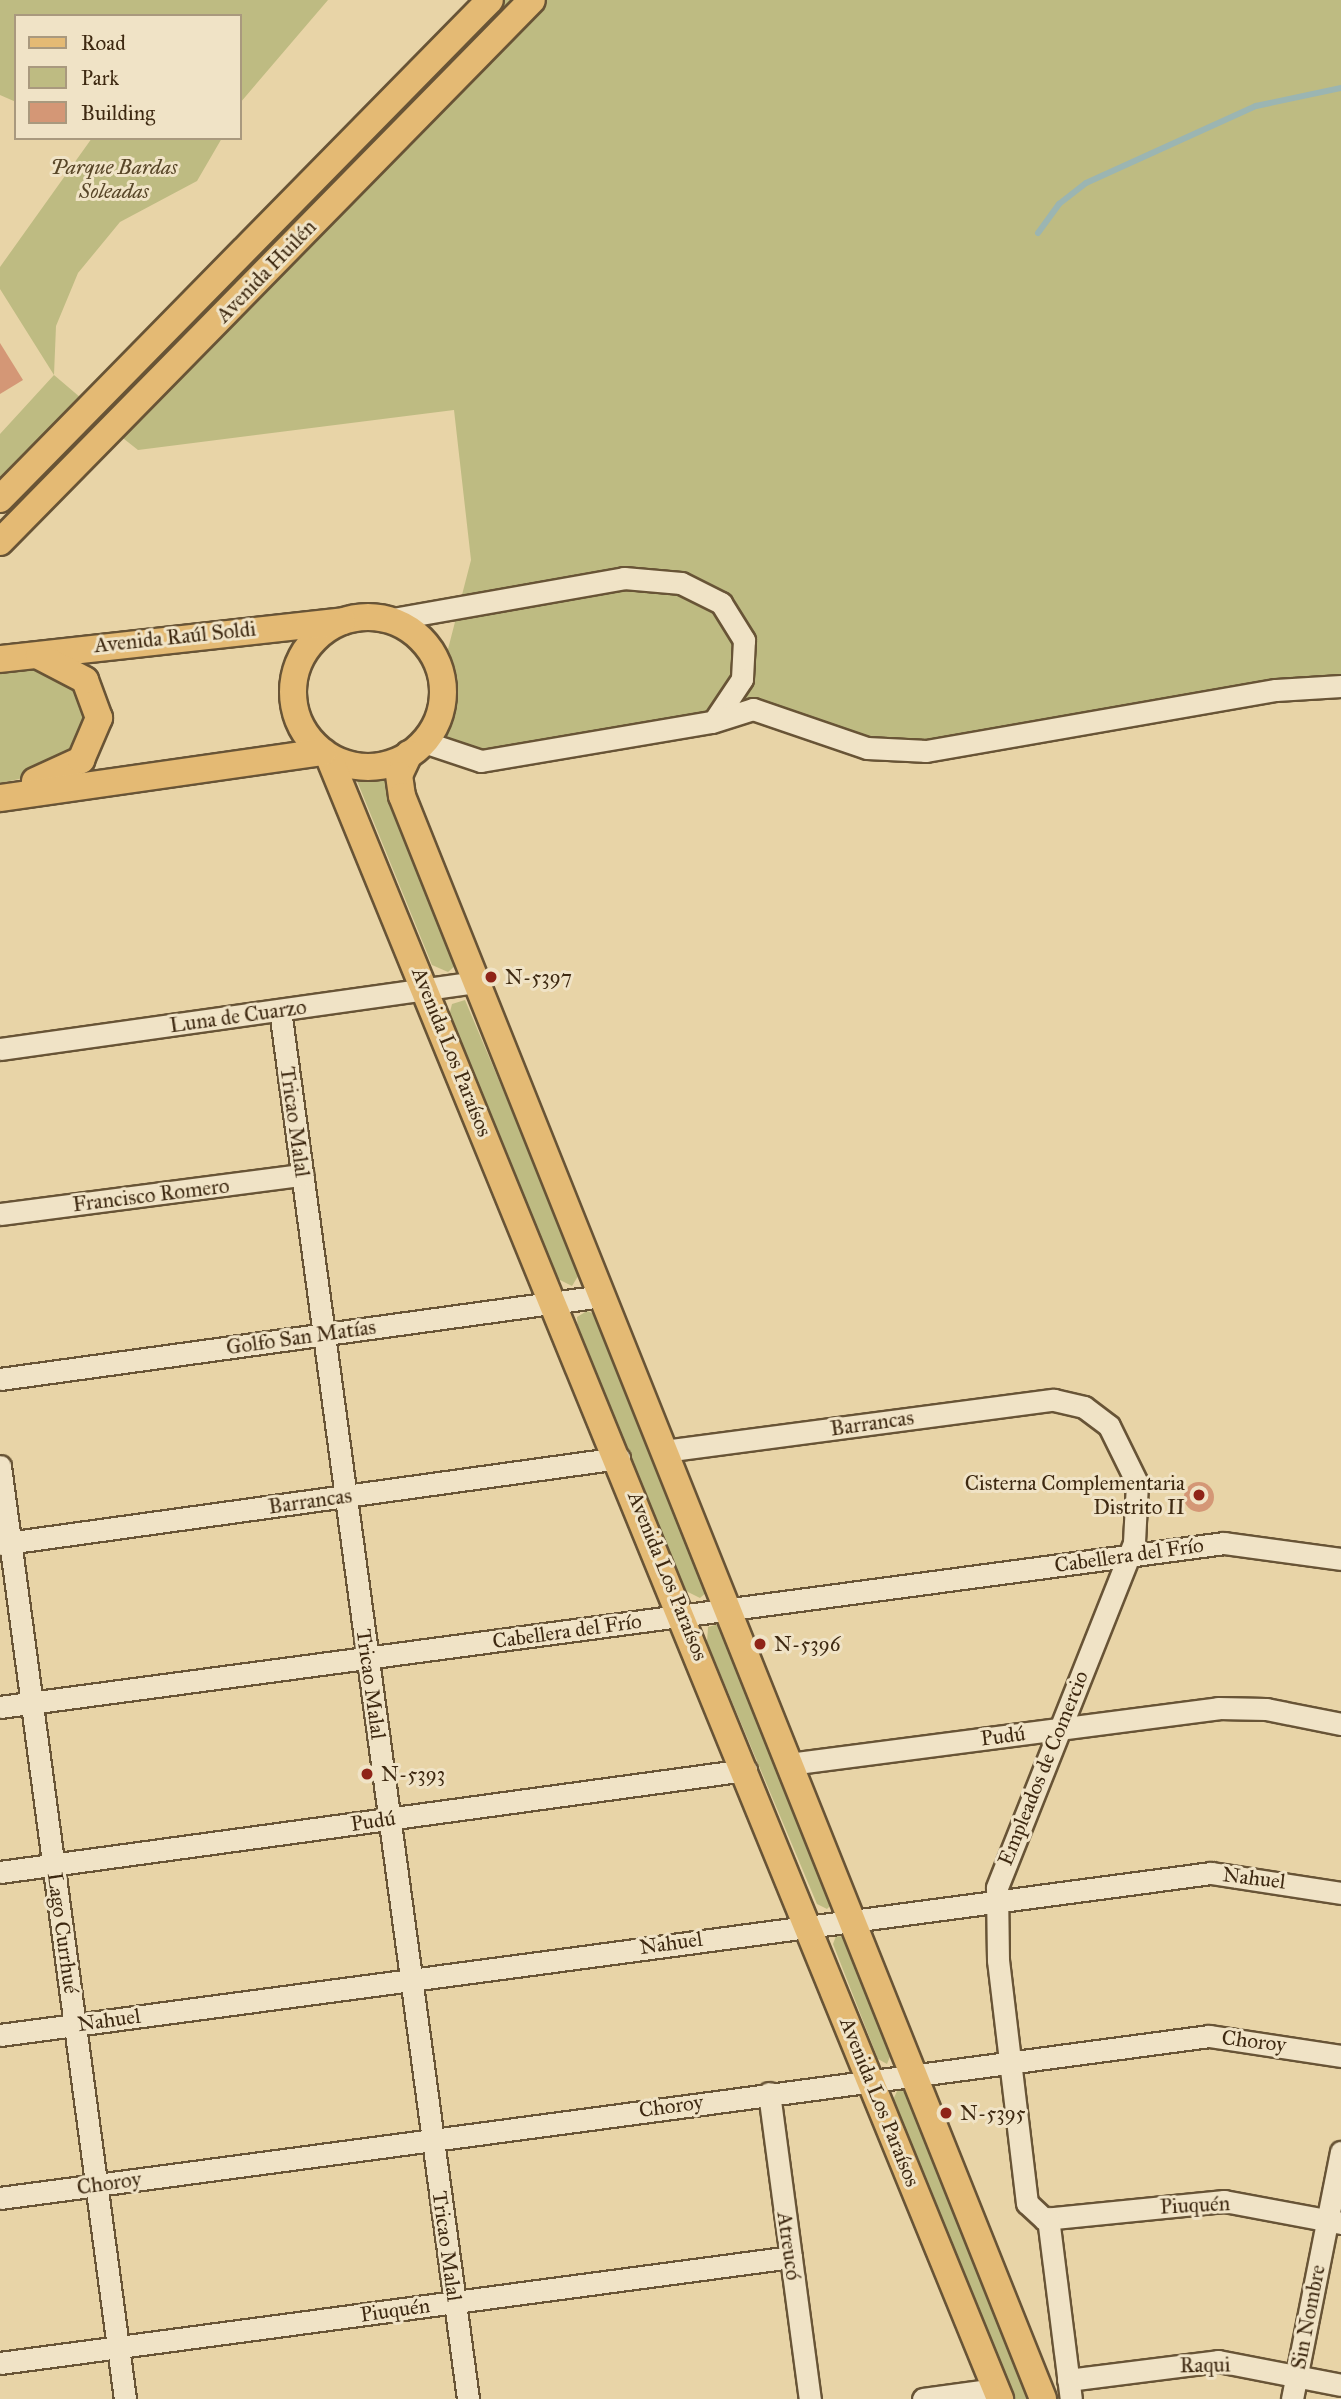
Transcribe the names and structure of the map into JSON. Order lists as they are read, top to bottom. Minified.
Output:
{"streets":{"main road":["Avenida Huilén","Avenida Raúl Soldi","Avenida Los Paraísos"],"street":["Luna de Cuarzo","Tricao Malal","Francisco Romero","Golfo San Matías","Barrancas","Cabellera del Frío","Pudú","Empleados de Comercio","Nahuel","Lago Currhué","Choroy","Piuquén","Atreucó","Sin Nombre","Raqui"]},"crossings":[["Avenida Raúl Soldi","Avenida Los Paraísos"],["Luna de Cuarzo","Avenida Los Paraísos"],["Luna de Cuarzo","Tricao Malal"],["Avenida Los Paraísos","Golfo San Matías"],["Avenida Los Paraísos","Barrancas"],["Avenida Los Paraísos","Cabellera del Frío"],["Avenida Los Paraísos","Pudú"],["Avenida Los Paraísos","Nahuel"],["Avenida Los Paraísos","Choroy"],["Tricao Malal","Francisco Romero"],["Tricao Malal","Golfo San Matías"],["Tricao Malal","Barrancas"],["Tricao Malal","Cabellera del Frío"],["Tricao Malal","Pudú"],["Tricao Malal","Nahuel"],["Tricao Malal","Choroy"],["Tricao Malal","Piuquén"],["Barrancas","Empleados de Comercio"],["Barrancas","Lago Currhué"],["Cabellera del Frío","Empleados de Comercio"],["Cabellera del Frío","Lago Currhué"],["Pudú","Empleados de Comercio"],["Pudú","Lago Currhué"],["Empleados de Comercio","Nahuel"],["Empleados de Comercio","Choroy"],["Empleados de Comercio","Piuquén"],["Nahuel","Lago Currhué"],["Lago Currhué","Choroy"],["Lago Currhué","Piuquén"],["Choroy","Atreucó"],["Piuquén","Atreucó"],["Piuquén","Sin Nombre"],["Sin Nombre","Raqui"]],"parks":["Parque Bardas Soleadas"],"places":["N-5397","Cisterna Complementaria Distrito II","N-5396","N-5393","N-5395"],"legend":["Road","Park","Building"]}
